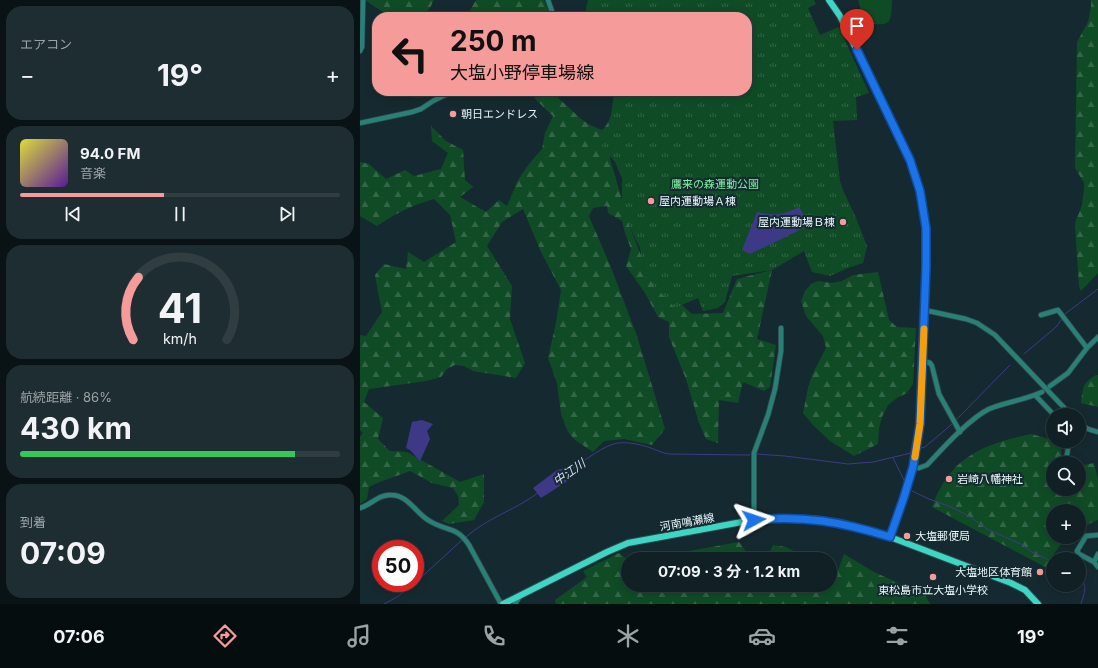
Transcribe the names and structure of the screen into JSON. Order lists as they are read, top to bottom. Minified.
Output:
{"streets":{"main road":["河南鳴瀬線"]},"water":["中江川"],"parks":["鷹来の森運動公園"],"places":["朝日エンドレス","屋内運動場Ａ棟","屋内運動場Ｂ棟","岩崎八幡神社","大塩郵便局","大塩地区体育館","東松島市立大塩小学校"],"page":{"tile":["エアコン",["航続距離 · 86%","430 km"],["到着","07:09"]],"turn":["250 m","大塩小野停車場線"],"heat":["−","19°","+"],"song":["94.0 FM","音楽"],"map_buttons":["+","−"],"limit":"50","trip":"07:09 · 3 分 · 1.2 km","tabs":["07:06","19°"],"gauge":["41","km/h"]}}
